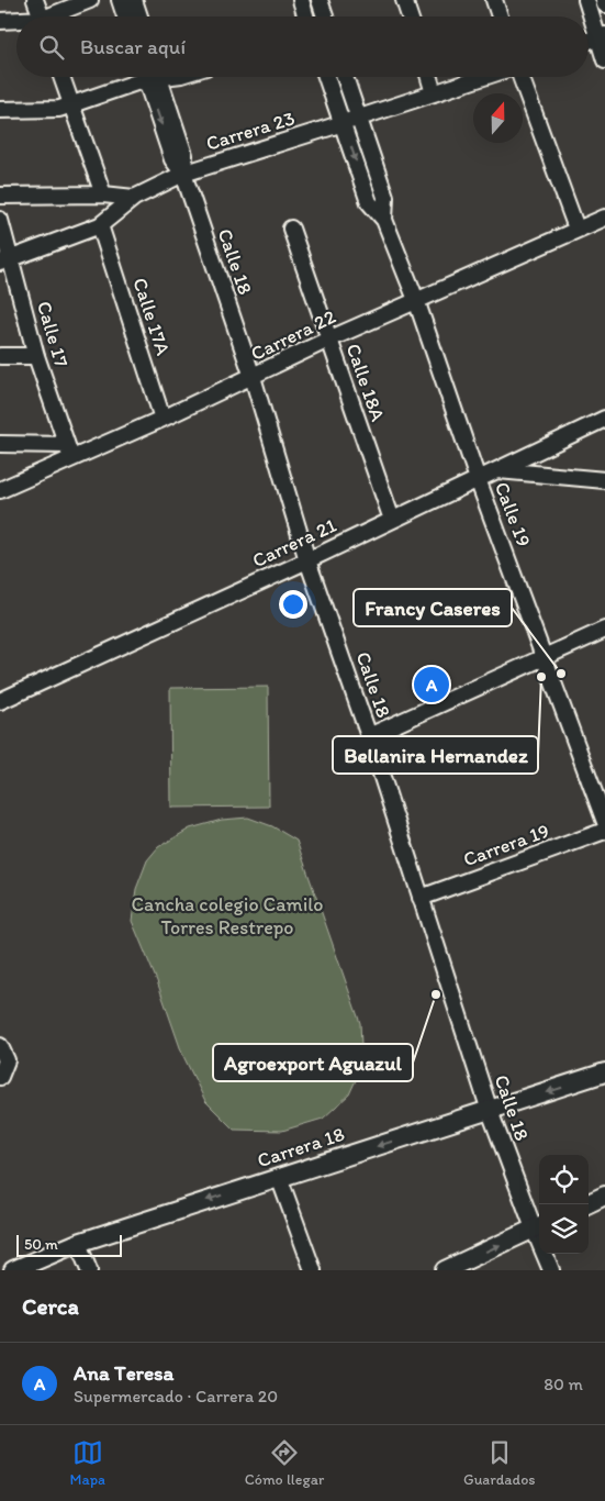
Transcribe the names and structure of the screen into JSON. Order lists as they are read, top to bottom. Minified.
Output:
{"streets":{"street":["Carrera 23","Calle 18","Calle 17A","Calle 17","Carrera 22","Calle 18A","Calle 19","Carrera 21","Carrera 19","Carrera 18"]},"crossings":[["Carrera 23","Calle 18"],["Carrera 23","Calle 17A"],["Carrera 23","Calle 17"],["Carrera 23","Calle 19"],["Calle 18","Carrera 22"],["Calle 18","Carrera 21"],["Calle 18","Carrera 19"],["Calle 18","Carrera 18"],["Calle 17A","Carrera 22"],["Calle 17","Carrera 22"],["Carrera 22","Calle 18A"],["Carrera 22","Calle 19"],["Calle 18A","Carrera 21"],["Calle 19","Carrera 21"]],"one_way":["Carrera 18"],"parks":["Cancha colegio Camilo Torres Restrepo"],"places":["Francy Caseres","Bellanira Hernandez","Agroexport Aguazul"],"scale_bar":"50 m","north":"top","page":{"search":"Buscar aquí","pins":"A","scale":"50 m","heading":"Cerca","list":[{"mark":"A","name":"Ana Teresa","note":"Supermercado · Carrera 20","value":"80 m"}],"nav":["Mapa","Cómo llegar","Guardados"]}}
